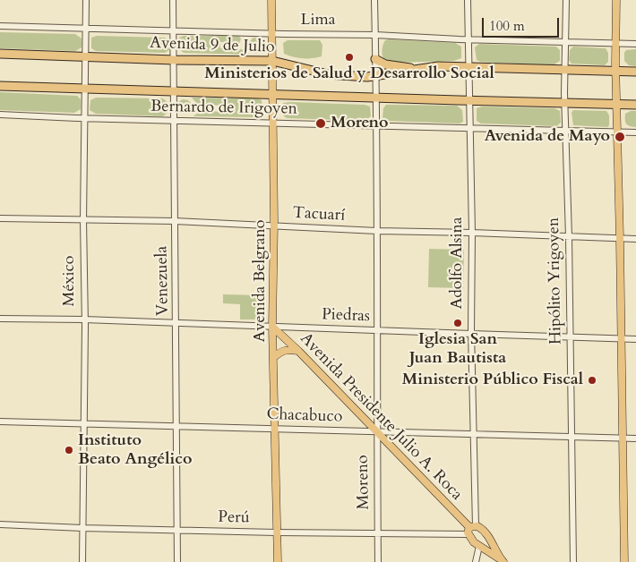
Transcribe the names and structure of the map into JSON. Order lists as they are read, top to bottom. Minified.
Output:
{"streets":{"highway":["Avenida 9 de Julio"],"main road":["Avenida Belgrano","Avenida Presidente Julio A. Roca"],"street":["Lima","Bernardo de Irigoyen","Tacuarí","Adolfo Alsina","México","Venezuela","Hipólito Yrigoyen","Piedras","Chacabuco","Moreno","Perú"]},"crossings":[["Lima","Adolfo Alsina"],["Lima","México"],["Lima","Venezuela"],["Lima","Avenida Belgrano"],["Lima","Hipólito Yrigoyen"],["Lima","Moreno"],["Avenida 9 de Julio","Adolfo Alsina"],["Avenida 9 de Julio","México"],["Avenida 9 de Julio","Venezuela"],["Avenida 9 de Julio","Avenida Belgrano"],["Avenida 9 de Julio","Hipólito Yrigoyen"],["Avenida 9 de Julio","Moreno"],["Bernardo de Irigoyen","Adolfo Alsina"],["Bernardo de Irigoyen","México"],["Bernardo de Irigoyen","Venezuela"],["Bernardo de Irigoyen","Avenida Belgrano"],["Bernardo de Irigoyen","Hipólito Yrigoyen"],["Bernardo de Irigoyen","Moreno"],["Tacuarí","Adolfo Alsina"],["Tacuarí","México"],["Tacuarí","Venezuela"],["Tacuarí","Avenida Belgrano"],["Tacuarí","Hipólito Yrigoyen"],["Tacuarí","Moreno"],["Adolfo Alsina","Piedras"],["Adolfo Alsina","Chacabuco"],["Adolfo Alsina","Avenida Presidente Julio A. Roca"],["Adolfo Alsina","Perú"],["México","Piedras"],["México","Chacabuco"],["México","Perú"],["Venezuela","Piedras"],["Venezuela","Chacabuco"],["Venezuela","Perú"],["Avenida Belgrano","Piedras"],["Avenida Belgrano","Chacabuco"],["Avenida Belgrano","Avenida Presidente Julio A. Roca"],["Avenida Belgrano","Perú"],["Hipólito Yrigoyen","Piedras"],["Hipólito Yrigoyen","Chacabuco"],["Piedras","Avenida Presidente Julio A. Roca"],["Piedras","Moreno"],["Chacabuco","Avenida Presidente Julio A. Roca"],["Chacabuco","Moreno"],["Avenida Presidente Julio A. Roca","Moreno"],["Avenida Presidente Julio A. Roca","Perú"],["Moreno","Perú"]],"places":["Ministerios de Salud y Desarrollo Social","Moreno","Avenida de Mayo","Iglesia San Juan Bautista","Ministerio Público Fiscal","Instituto Beato Angélico"],"scale_bar":"100 m"}
